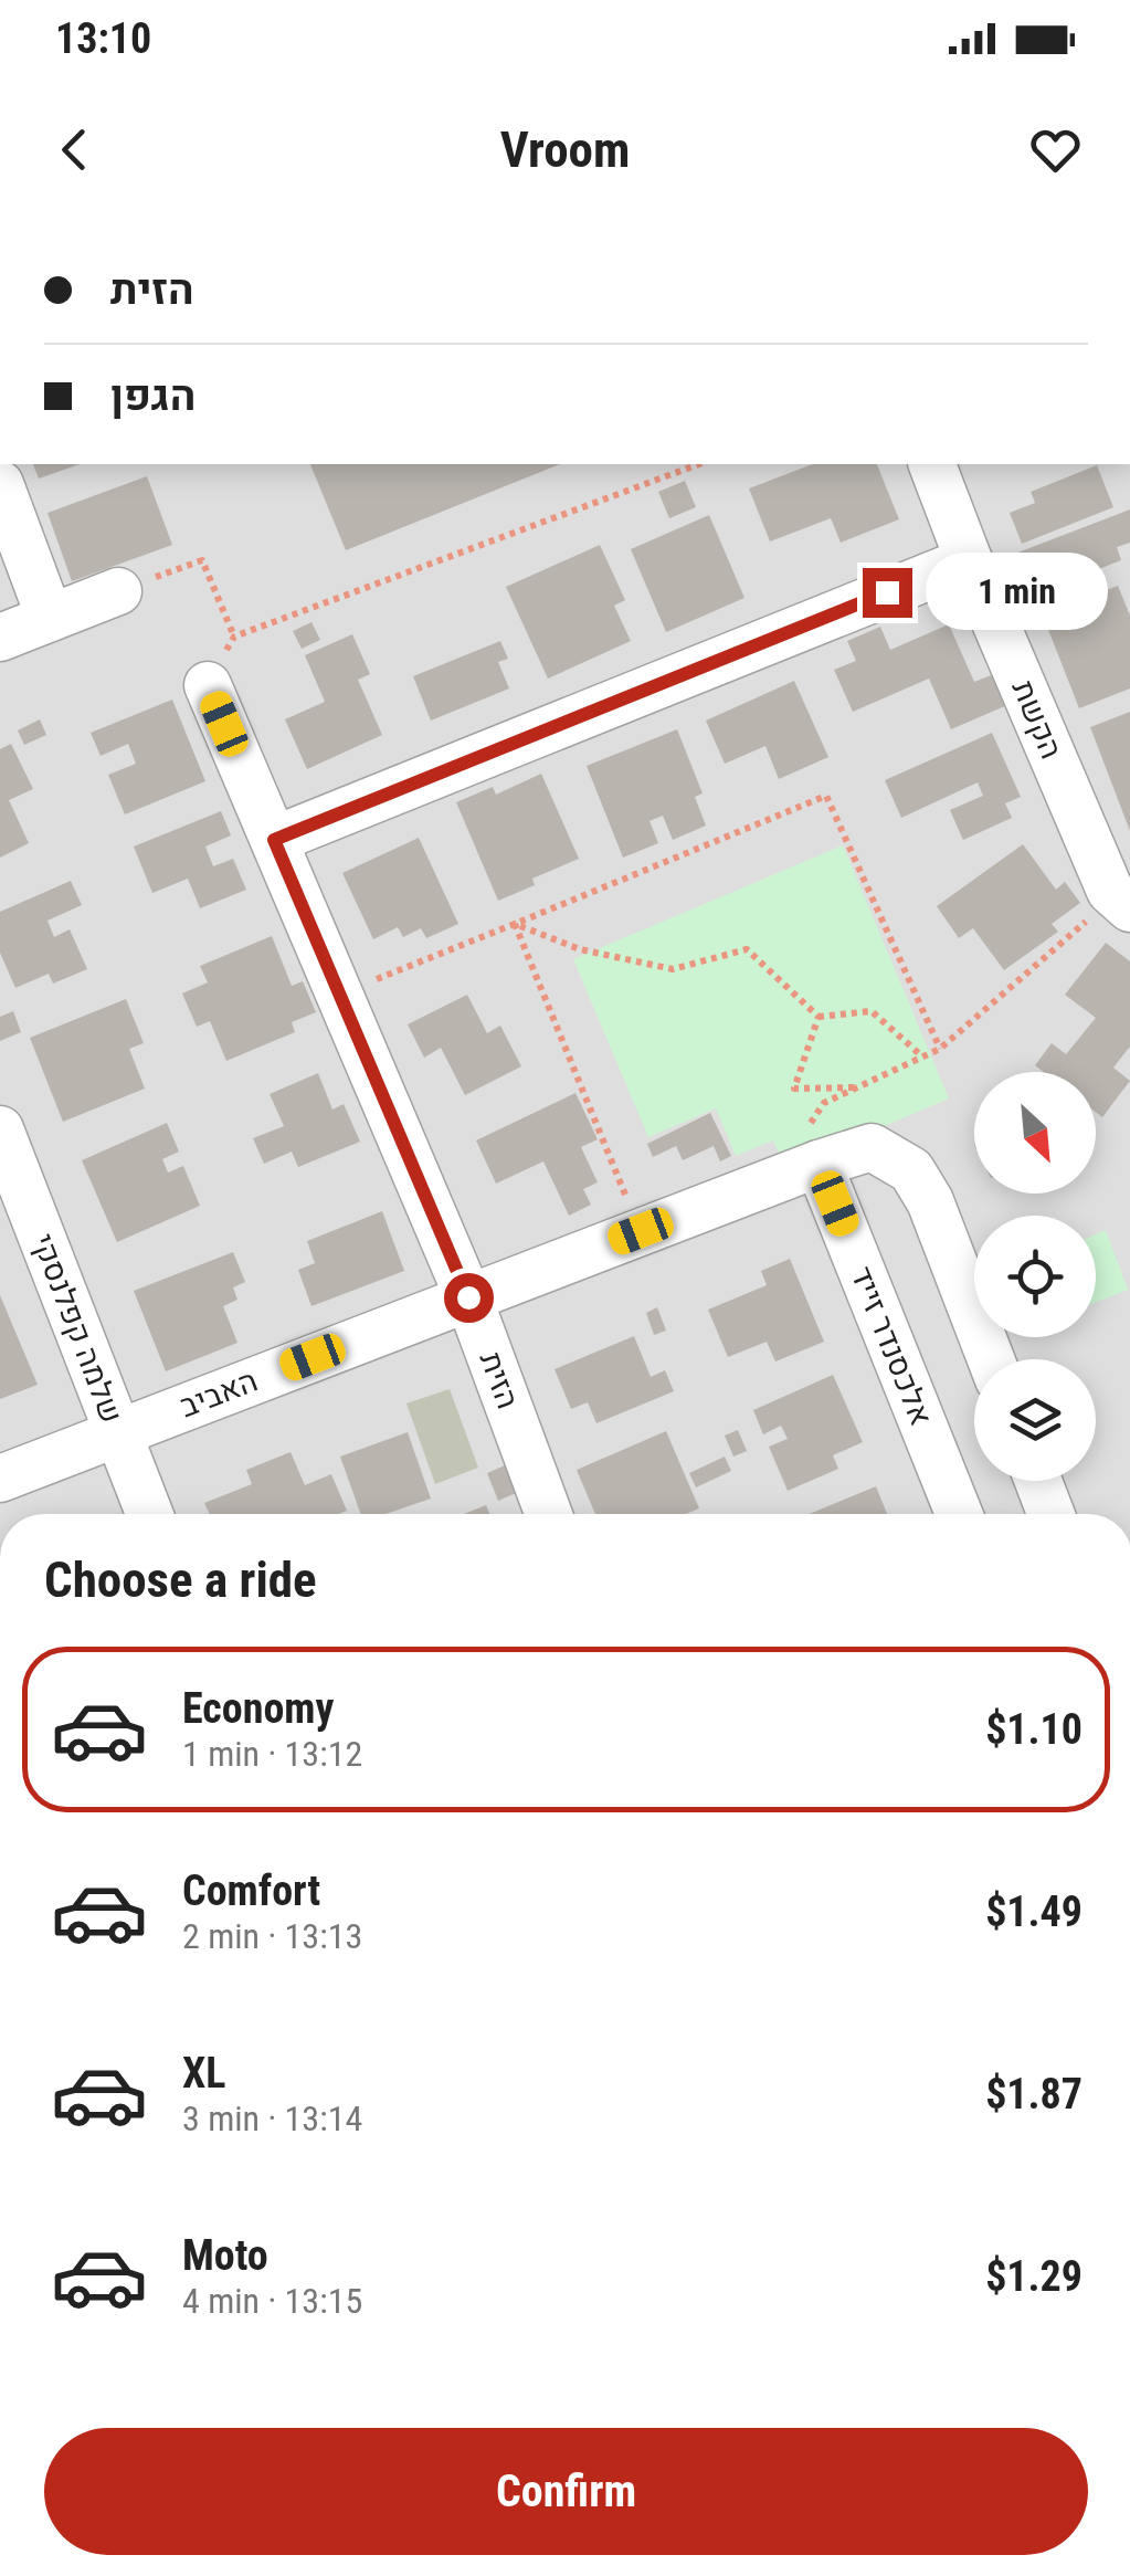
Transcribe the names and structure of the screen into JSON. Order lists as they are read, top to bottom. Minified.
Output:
{"streets":{"street":["הקשת","שלמה קפלנסקי","אלכסנדר זייד","הזית","האביב"]},"crossings":[["שלמה קפלנסקי","האביב"],["אלכסנדר זייד","האביב"],["הזית","האביב"]],"north":"bottom right","page":{"status":"13:10","header":"Vroom","banner":["הזית","הגפן"],"bubble":"1 min","heading":"Choose a ride","list":[{"name":"Economy","note":"1 min · 13:12","value":"$1.10"},{"name":"Comfort","note":"2 min · 13:13","value":"$1.49"},{"name":"XL","note":"3 min · 13:14","value":"$1.87"},{"name":"Moto","note":"4 min · 13:15","value":"$1.29"}],"buttons":"Confirm"}}
